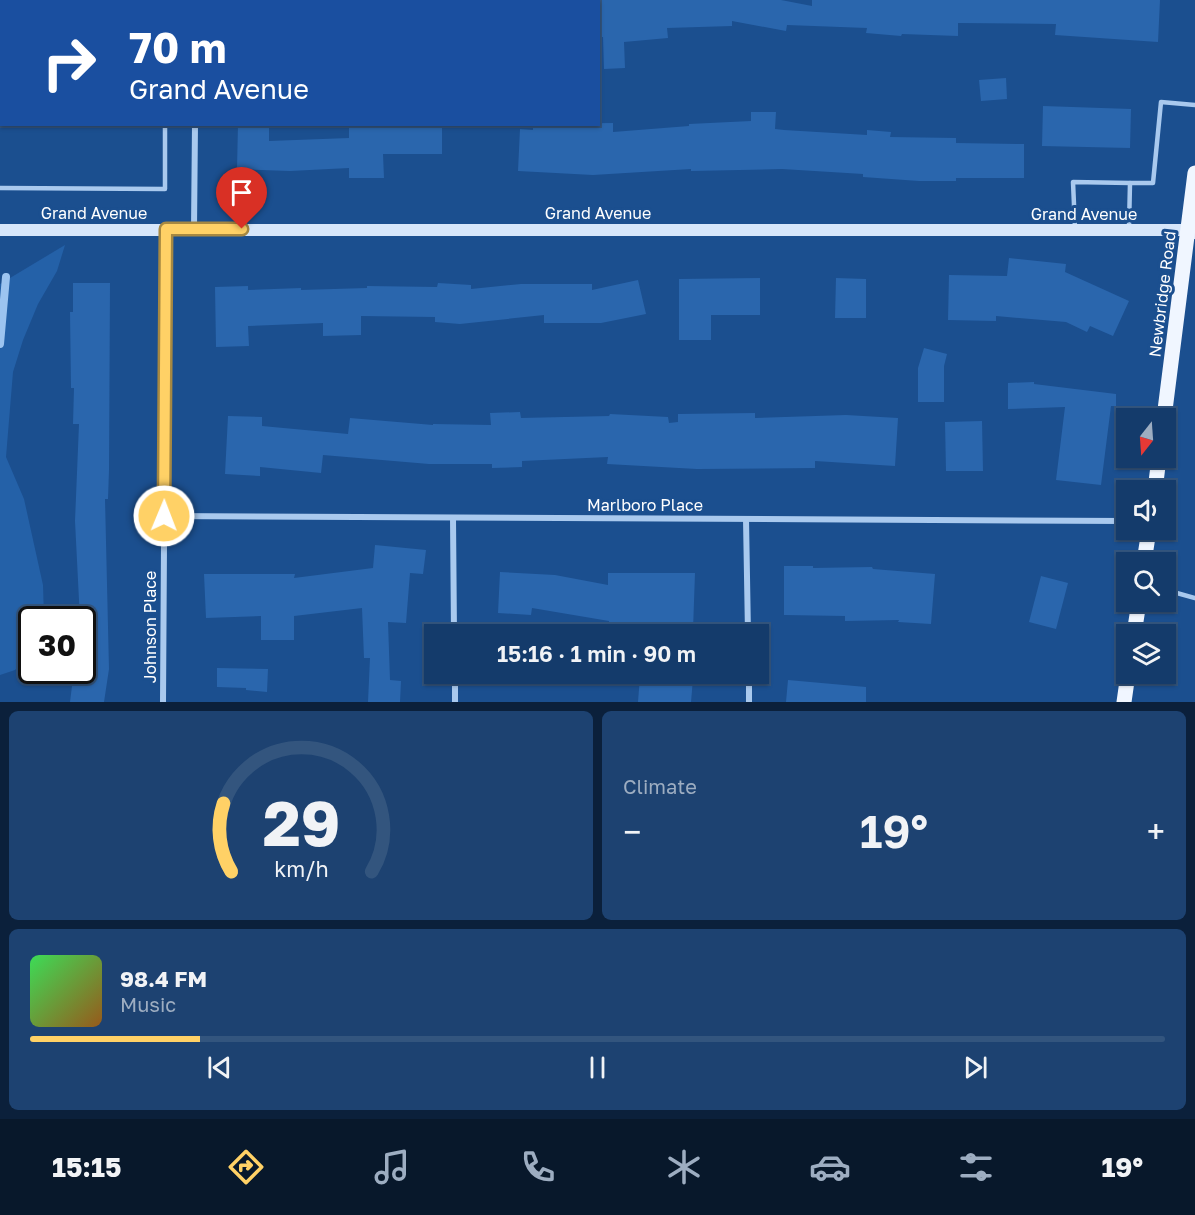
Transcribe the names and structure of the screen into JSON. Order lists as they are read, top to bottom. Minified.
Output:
{"streets":{"main road":["Newbridge Road"],"street":["Grand Avenue","Marlboro Place","Johnson Place"]},"crossings":[["Grand Avenue","Newbridge Road"],["Grand Avenue","Johnson Place"],["Marlboro Place","Johnson Place"]],"north":"bottom","page":{"turn":["70 m","Grand Avenue"],"limit":"30","trip":"15:16 · 1 min · 90 m","tile":"Climate","heat":["−","19°","+"],"song":["98.4 FM","Music"],"tabs":["15:15","19°"],"gauge":["29","km/h"]}}
